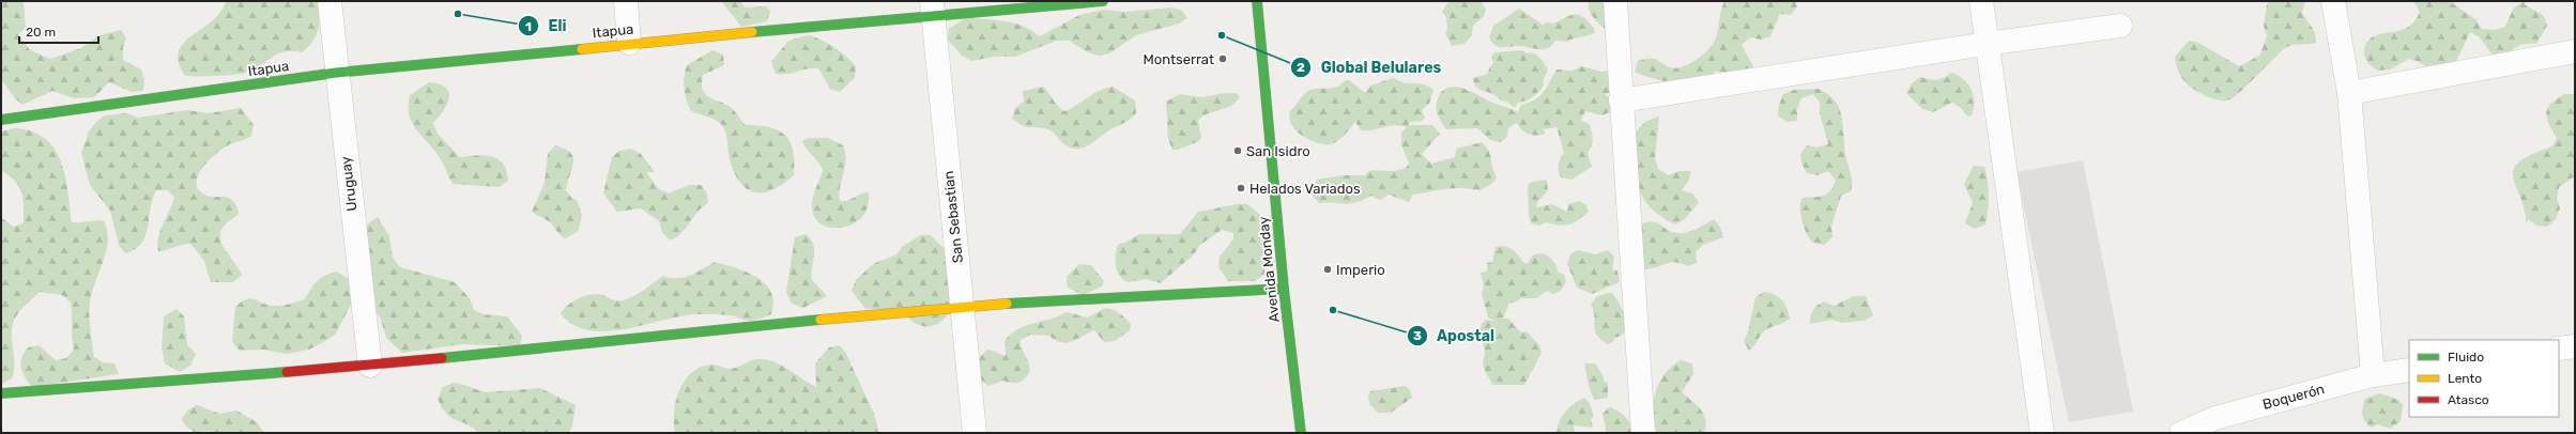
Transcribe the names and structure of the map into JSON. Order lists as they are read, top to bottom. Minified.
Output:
{"streets":{"street":["Itapua","Uruguay","San Sebastian","Avenida Monday","Boquerón"]},"crossings":[["Itapua","Uruguay"],["Itapua","San Sebastian"]],"places":["Eli","Global Belulares","Montserrat","San Isidro","Helados Variados","Imperio","Apostal"],"legend":["Fluido","Lento","Atasco"],"scale_bar":"20 m"}
